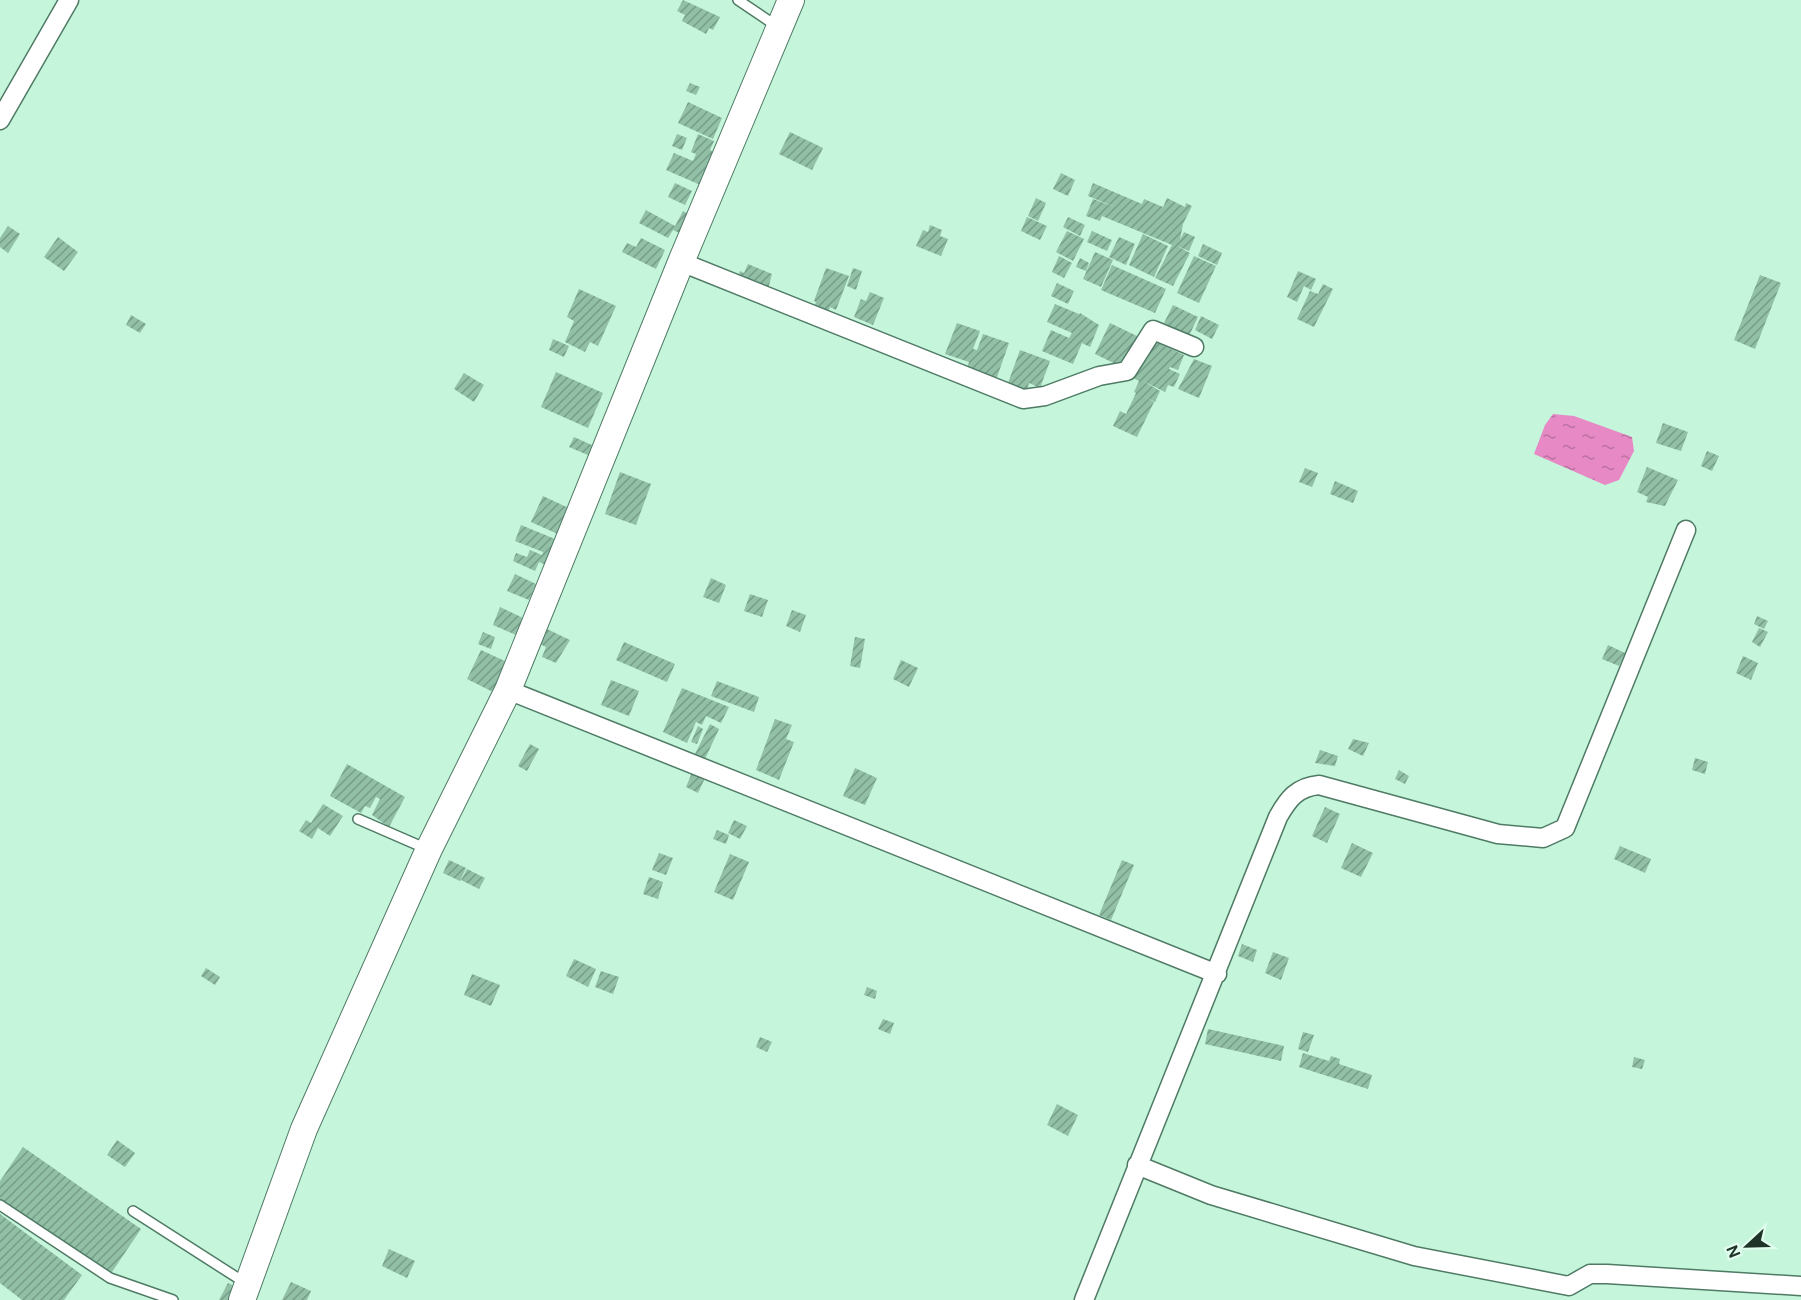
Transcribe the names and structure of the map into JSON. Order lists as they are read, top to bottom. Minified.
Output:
{"north":"left"}
